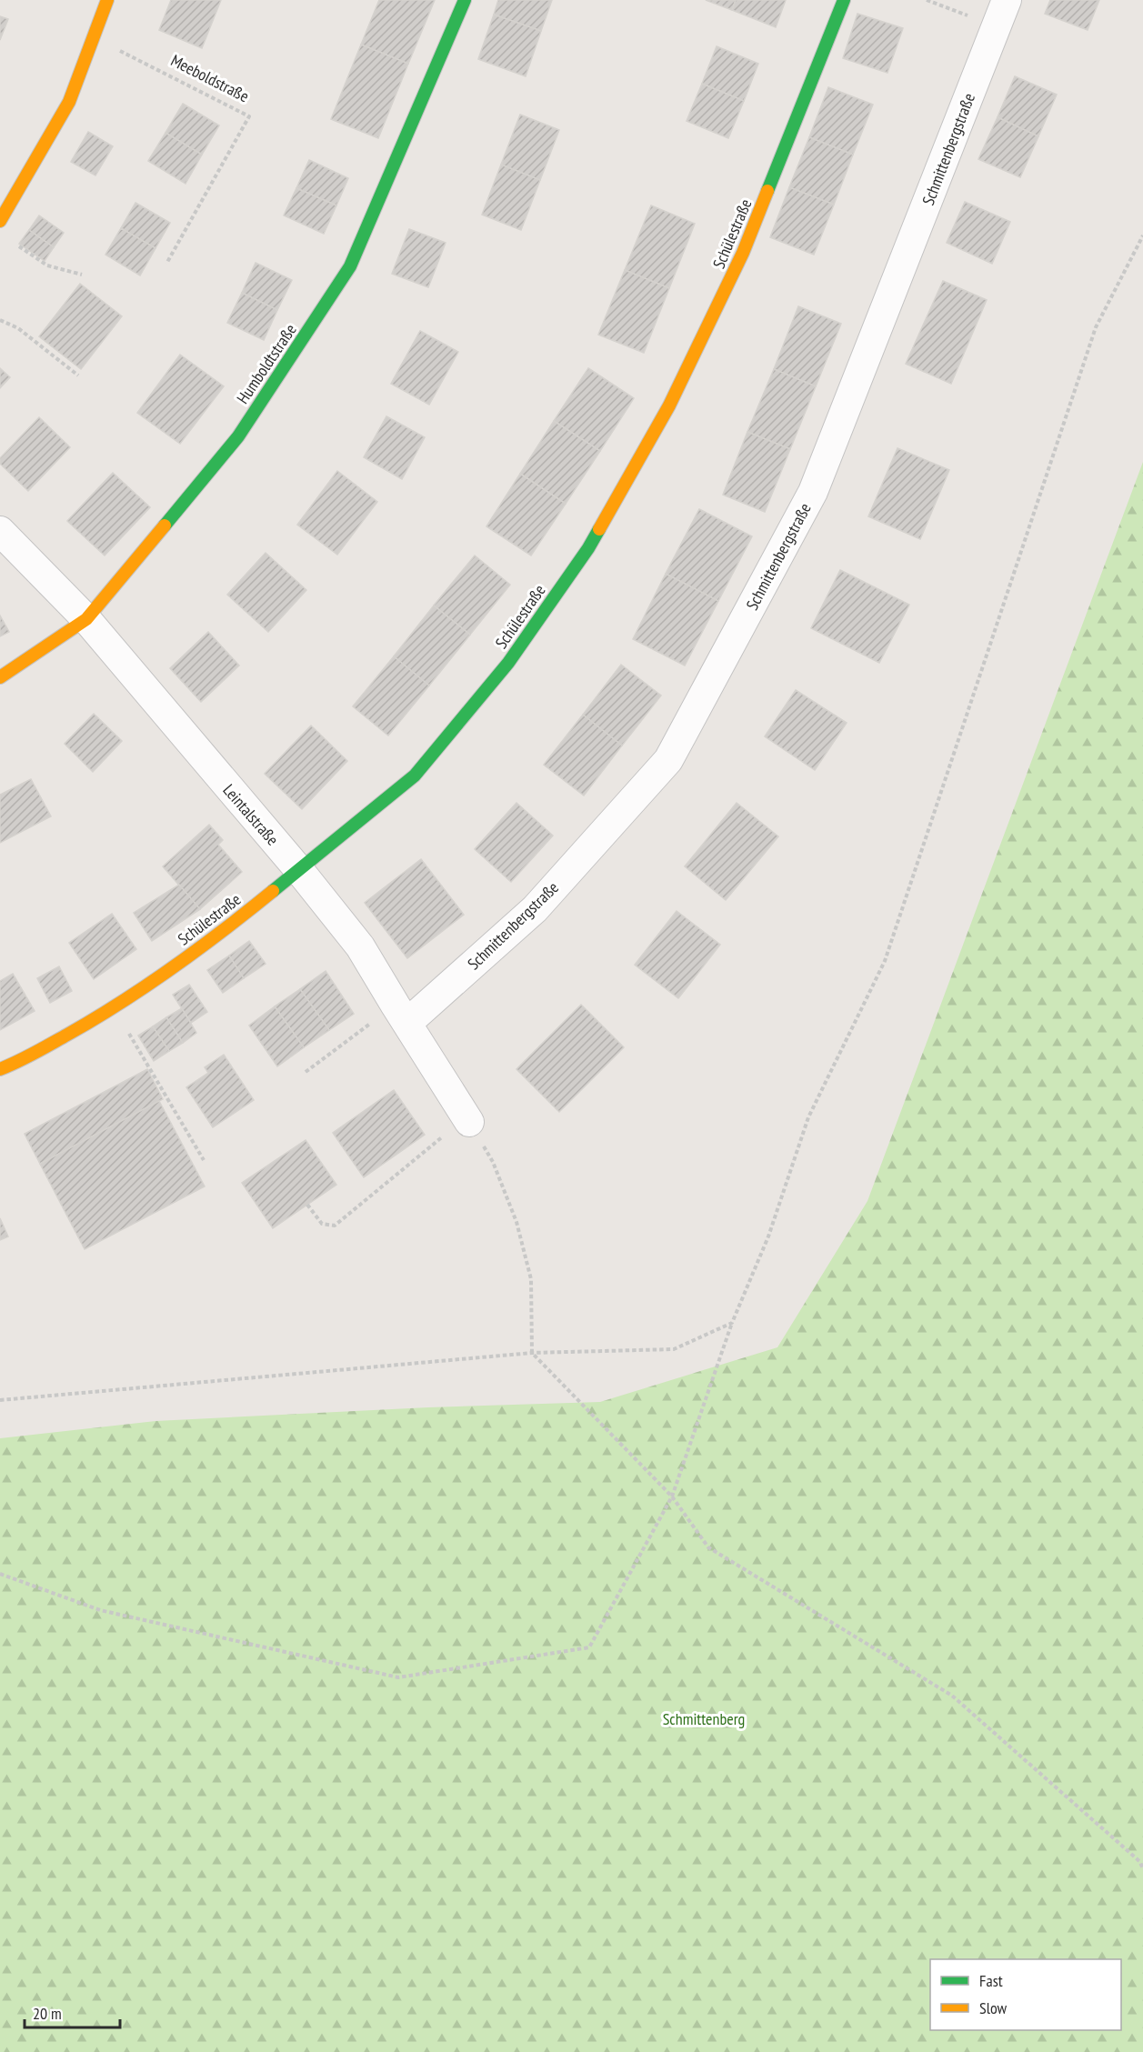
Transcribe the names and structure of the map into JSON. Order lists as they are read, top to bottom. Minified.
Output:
{"streets":{"street":["Schmittenbergstraße","Schülestraße","Humboldtstraße","Leintalstraße"],"path":["Meeboldstraße"]},"crossings":[["Schmittenbergstraße","Leintalstraße"],["Schülestraße","Leintalstraße"],["Humboldtstraße","Leintalstraße"]],"parks":["Schmittenberg"],"legend":["Fast","Slow"],"scale_bar":"20 m"}
